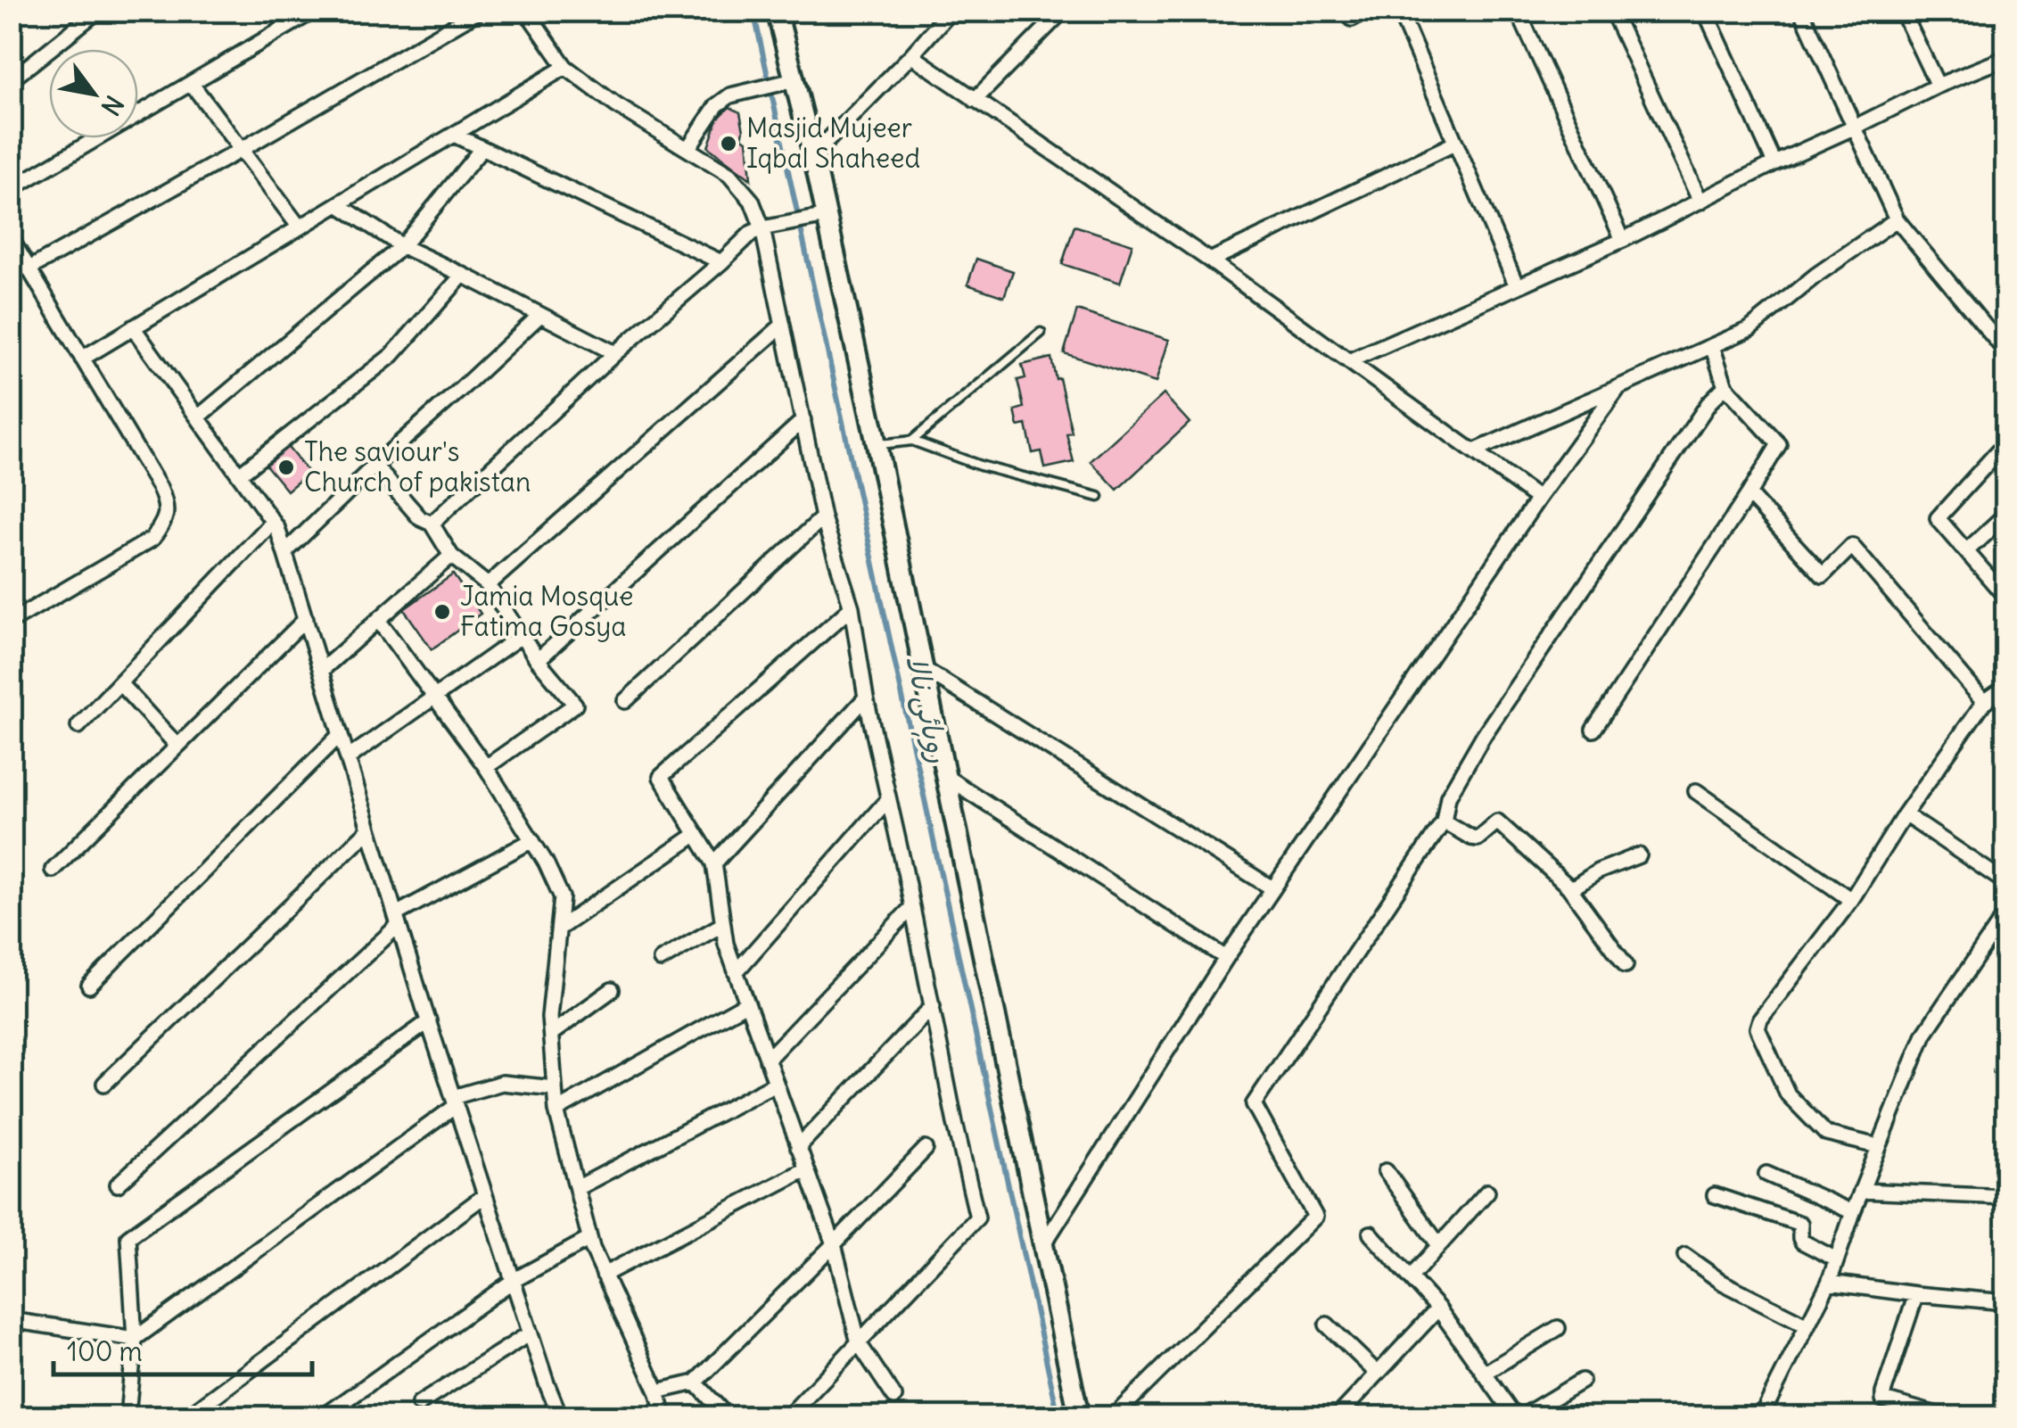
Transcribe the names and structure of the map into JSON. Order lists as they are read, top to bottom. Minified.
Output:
{"water":["روہائی نالا"],"places":["Masjid Mujeer Iqbal Shaheed","The saviour's Church of pakistan","Jamia Mosque Fatima Gosya"],"scale_bar":"100 m","north":"bottom right"}
